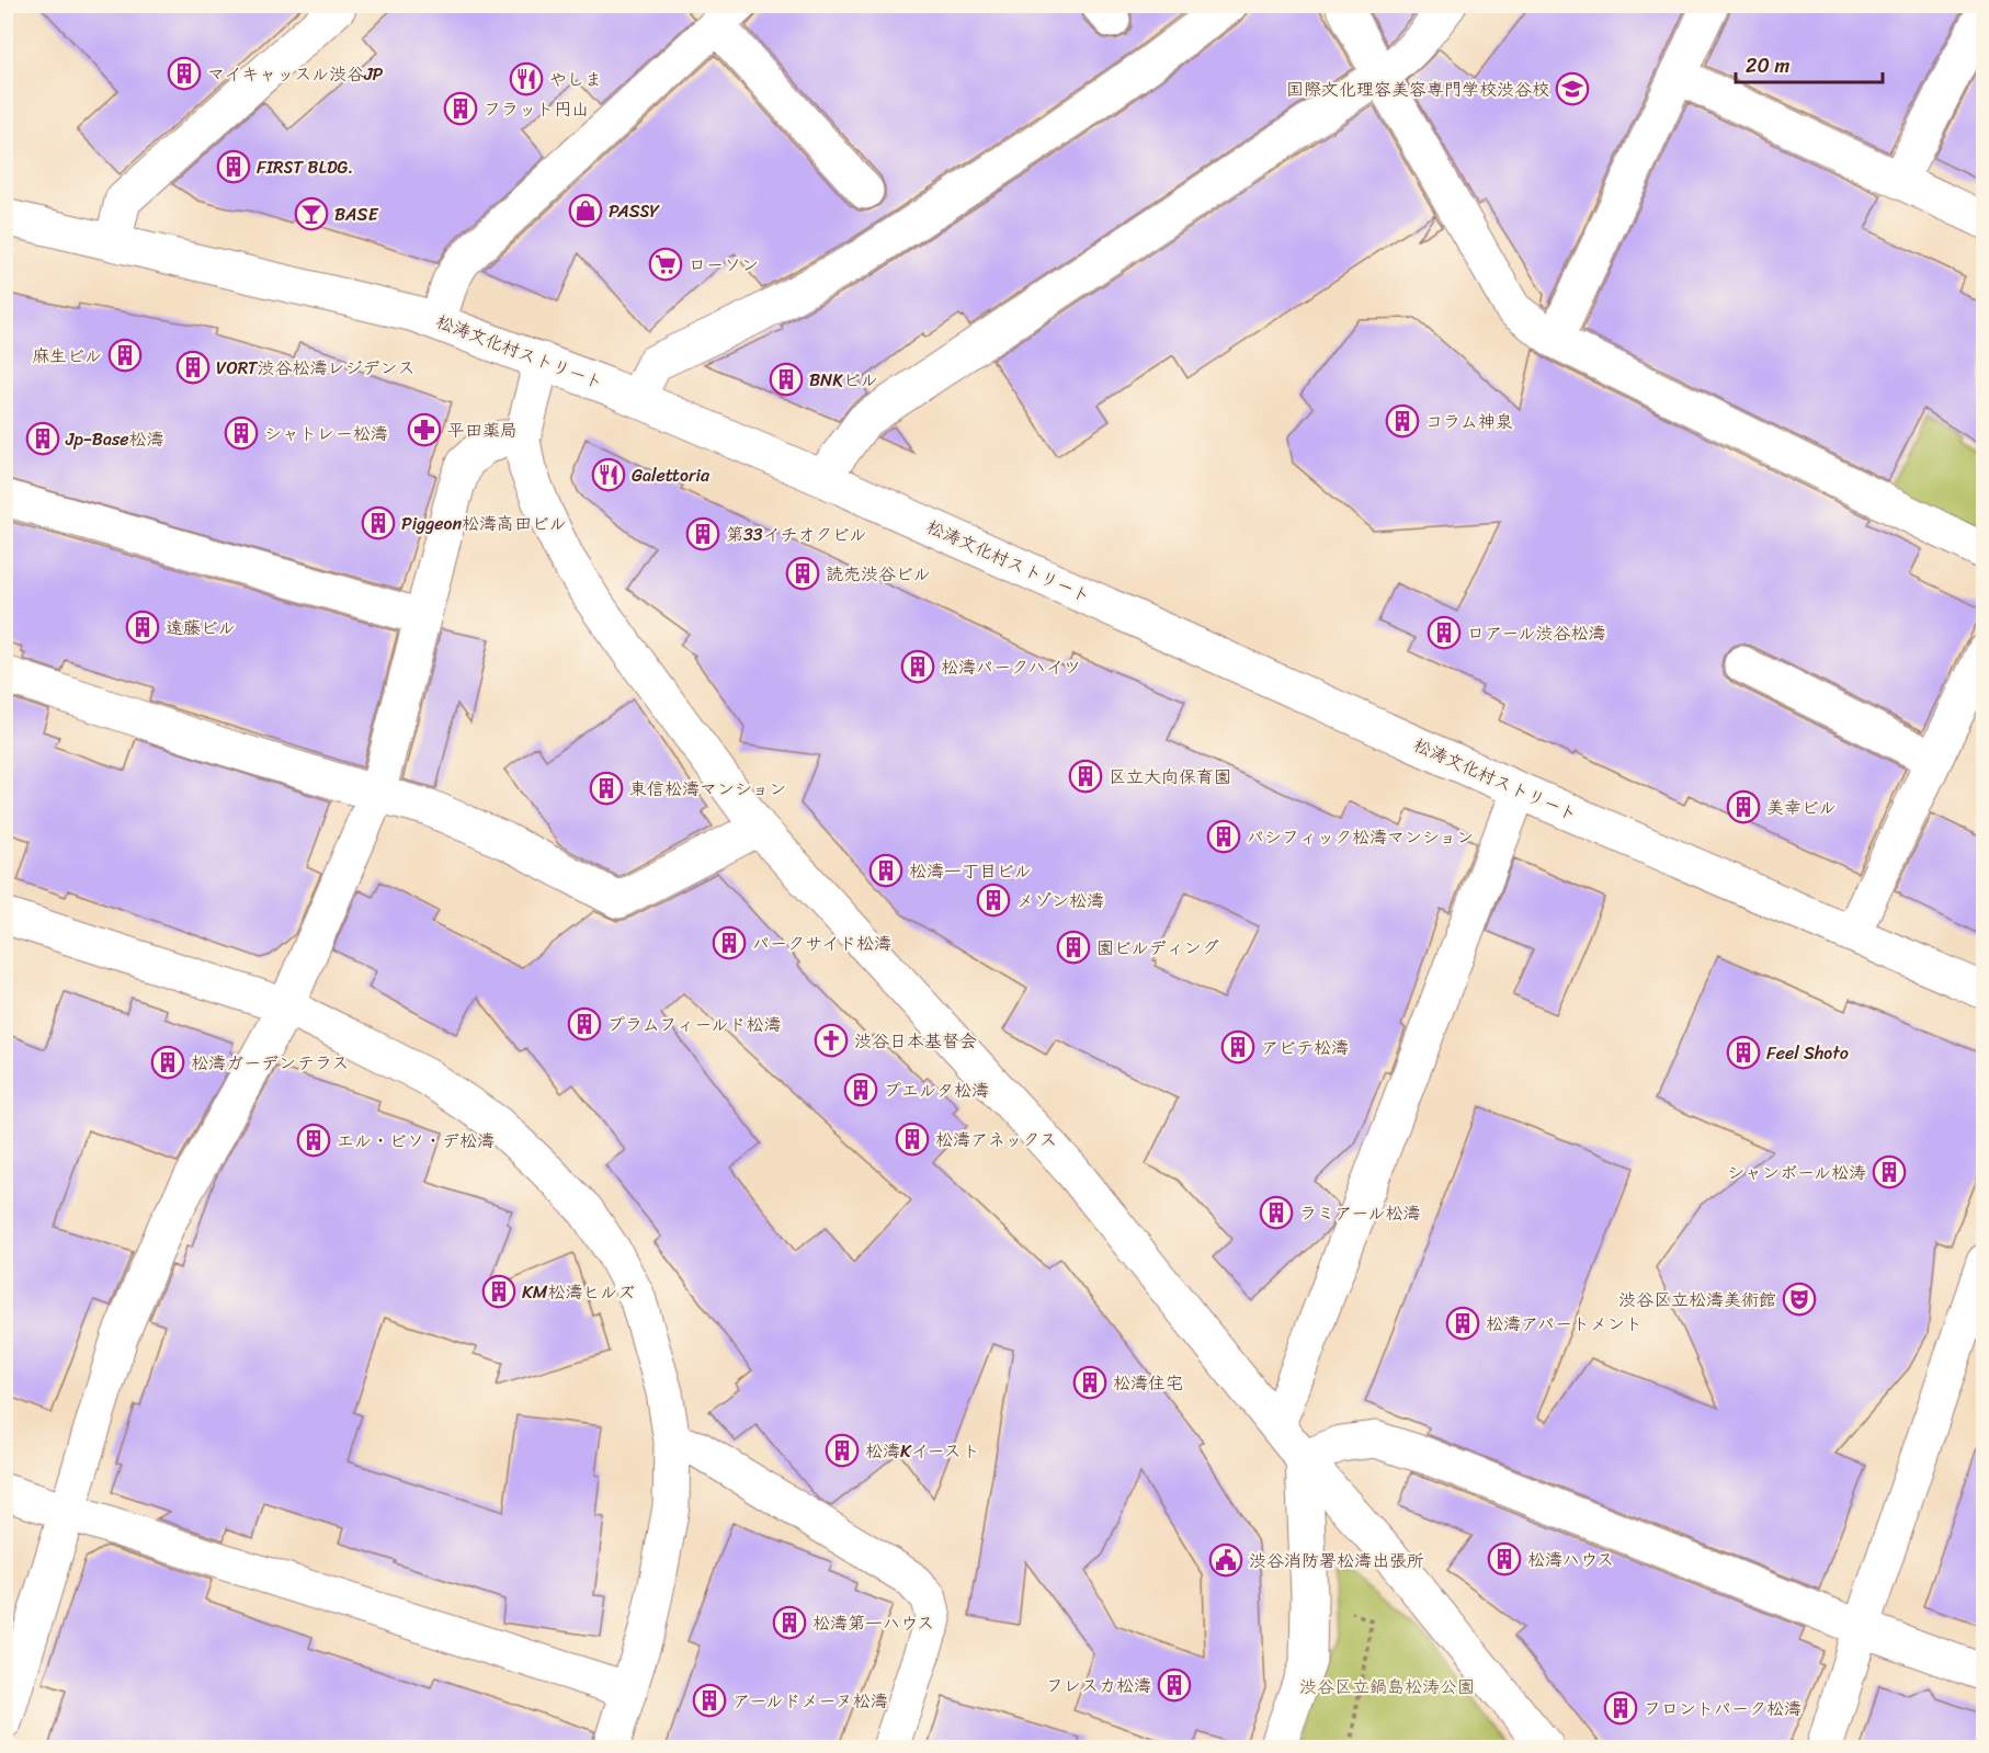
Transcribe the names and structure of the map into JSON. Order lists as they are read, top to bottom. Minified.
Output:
{"streets":{"street":["松涛文化村ストリート"]},"parks":["渋谷区立鍋島松涛公園"],"places":{"building":["マイキャッスル渋谷JP","フラット円山","FIRST BLDG.","麻生ビル","VORT渋谷松濤レジデンス","BNKビル","コラム神泉","シャトレー松濤","Jp‐Base松濤","Piggeon松濤高田ビル","第33イチオクビル","読売渋谷ビル","遠藤ビル","ロアール渋谷松濤","松濤パークハイツ","区立大向保育園","東信松濤マンション","美幸ビル","パシフィック松濤マンション","松濤一丁目ビル","メゾン松濤","パークサイド松濤","園ビルディング","プラムフィールド松濤","アビテ松濤","Feel Shoto","松濤ガーデンテラス","プエルタ松濤","松濤アネックス","エル・ビソ・デ松濤","シャンボール松涛","ラミアール松濤","KM松濤ヒルズ","松濤アパートメント","松濤住宅","松濤Kイースト","松濤ハウス","松濤第一ハウス","フレスカ松濤","アールドメーヌ松濤","フロントパーク松濤"],"restaurant":["やしま","Galettoria"],"school or university":["国際文化理容美容専門学校渋谷校"],"shop":["PASSY"],"bar":["BASE"],"supermarket":["ローソン"],"pharmacy":["平田薬局"],"church":["渋谷日本基督会"],"theatre":["渋谷区立松濤美術館"],"public building":["渋谷消防署松濤出張所"]},"scale_bar":"20 m"}
